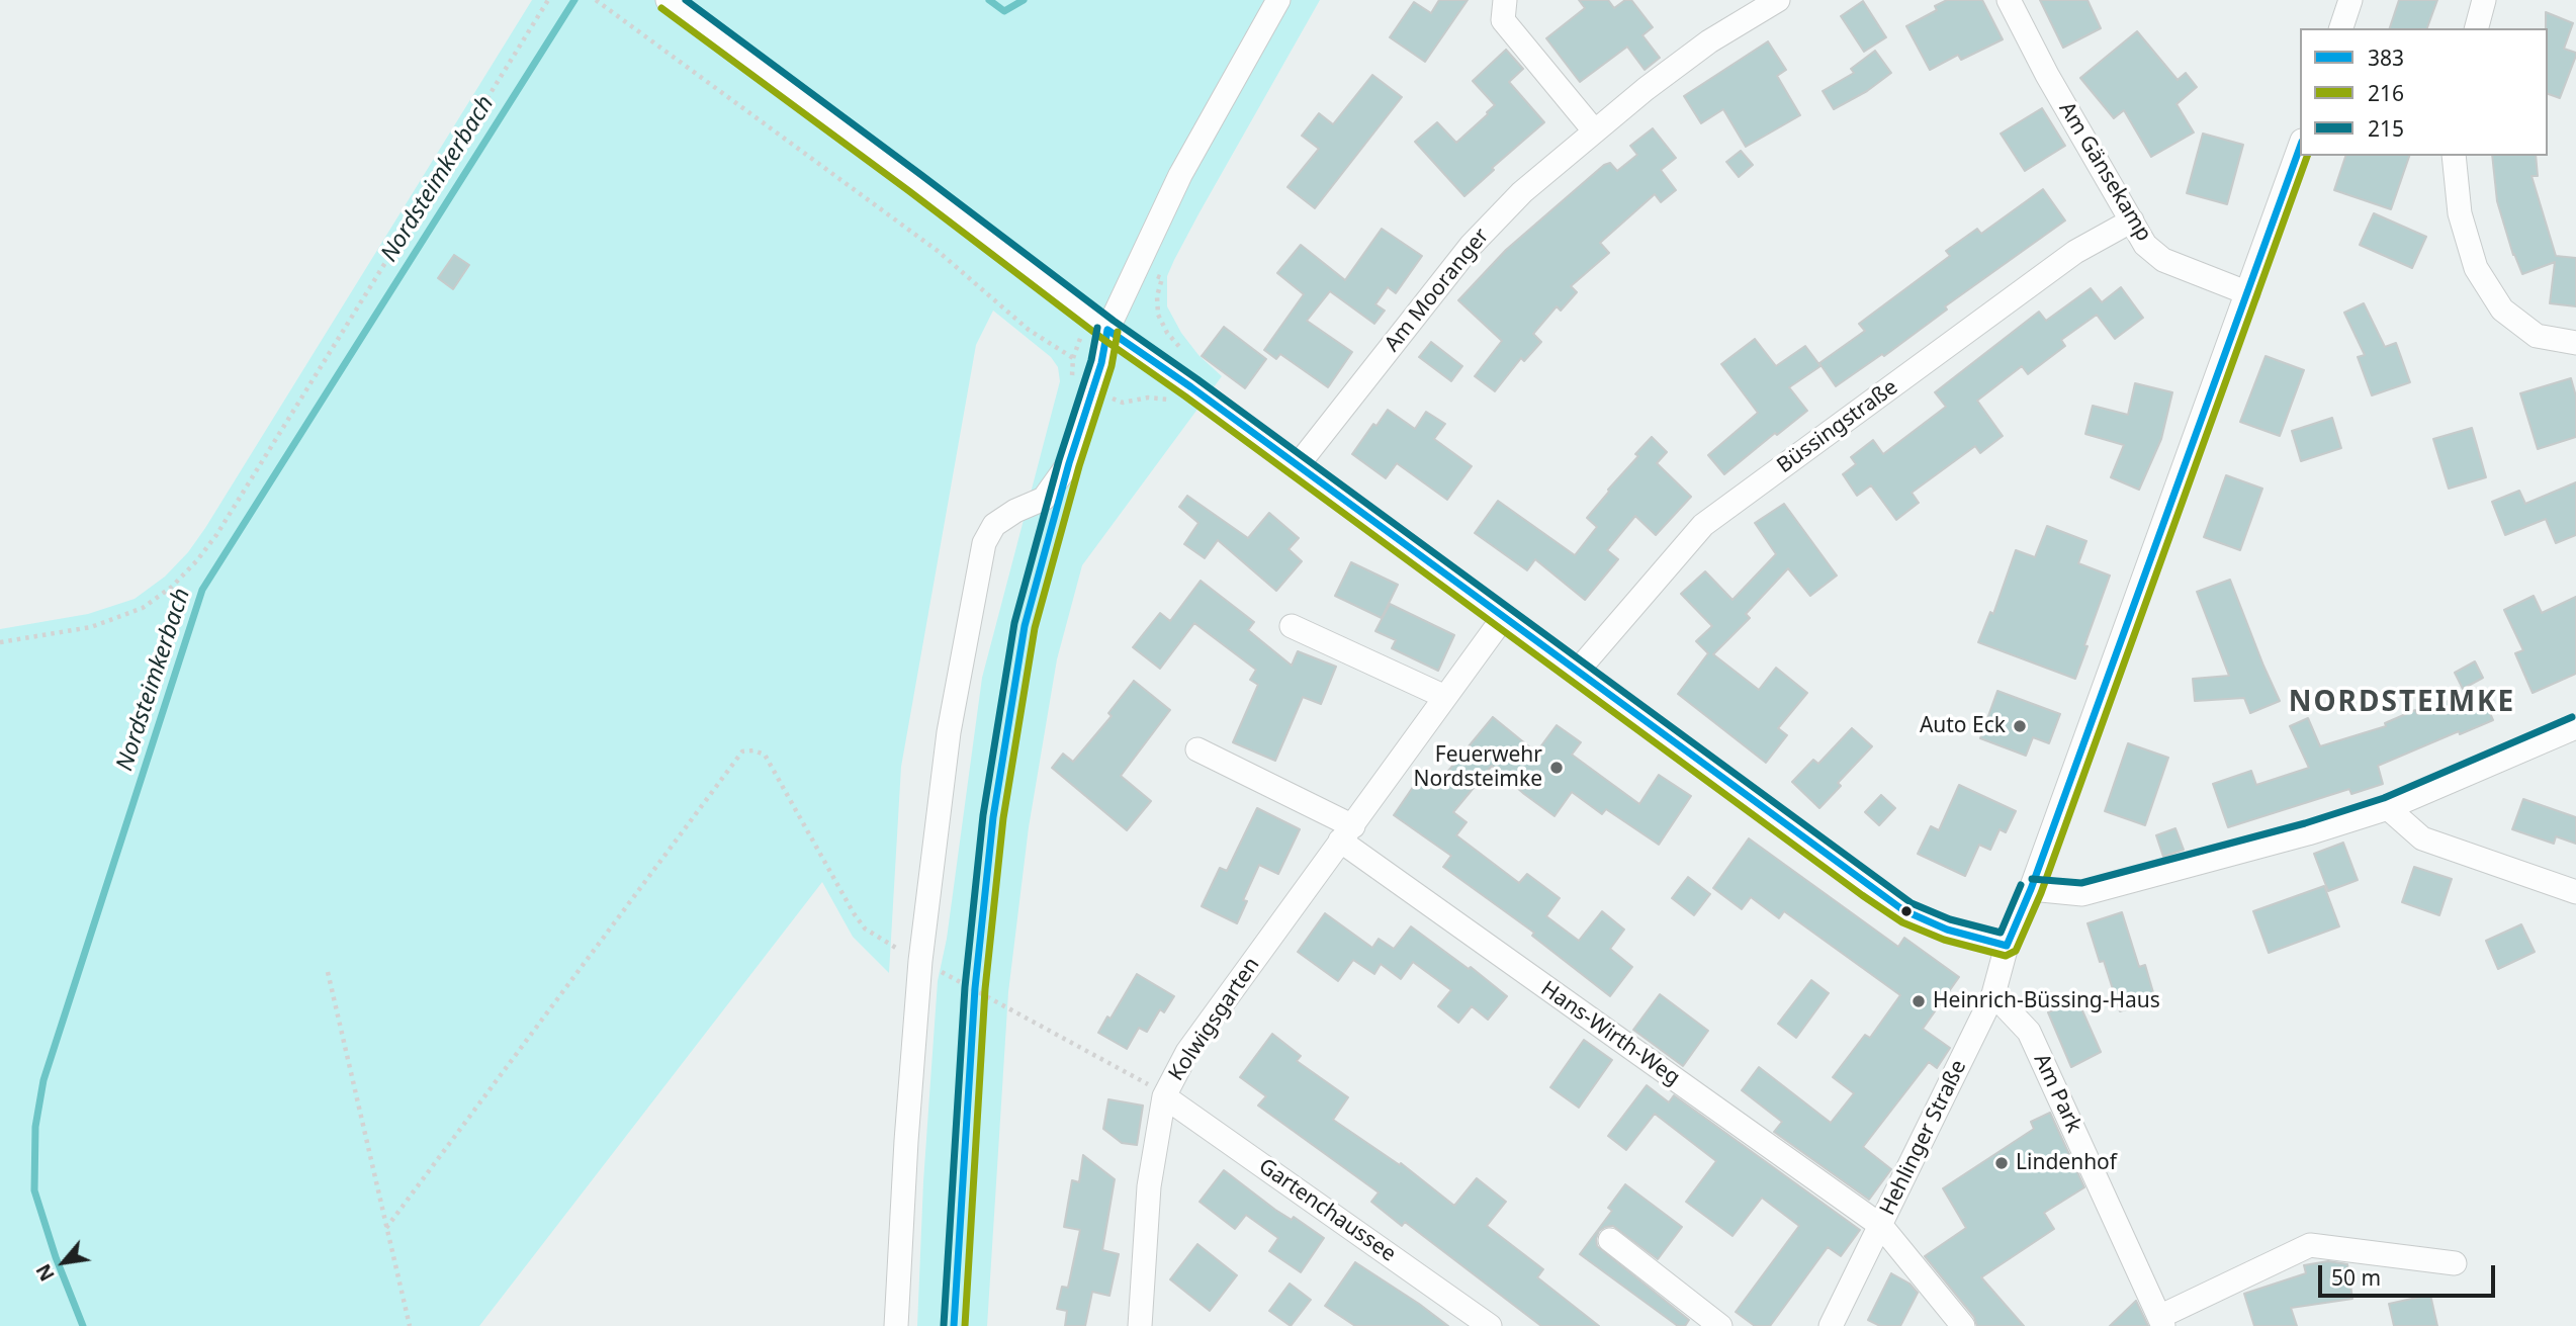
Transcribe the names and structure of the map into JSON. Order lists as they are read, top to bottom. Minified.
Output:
{"streets":{"street":["Am Gänsekamp","Am Mooranger","Büssingstraße","Kolwigsgarten","Hans-Wirth-Weg","Am Park","Hehlinger Straße","Gartenchaussee"]},"crossings":[["Am Gänsekamp","Büssingstraße"],["Kolwigsgarten","Hans-Wirth-Weg"],["Kolwigsgarten","Gartenchaussee"],["Hans-Wirth-Weg","Hehlinger Straße"],["Am Park","Hehlinger Straße"]],"districts":["NORDSTEIMKE"],"water":["Nordsteimkerbach"],"places":["Auto Eck","Feuerwehr Nordsteimke","Heinrich-Büssing-Haus","Lindenhof"],"lines":["transit line 215","transit line 216","transit line 383"],"legend":["383","216","215"],"scale_bar":"50 m","north":"bottom left"}
